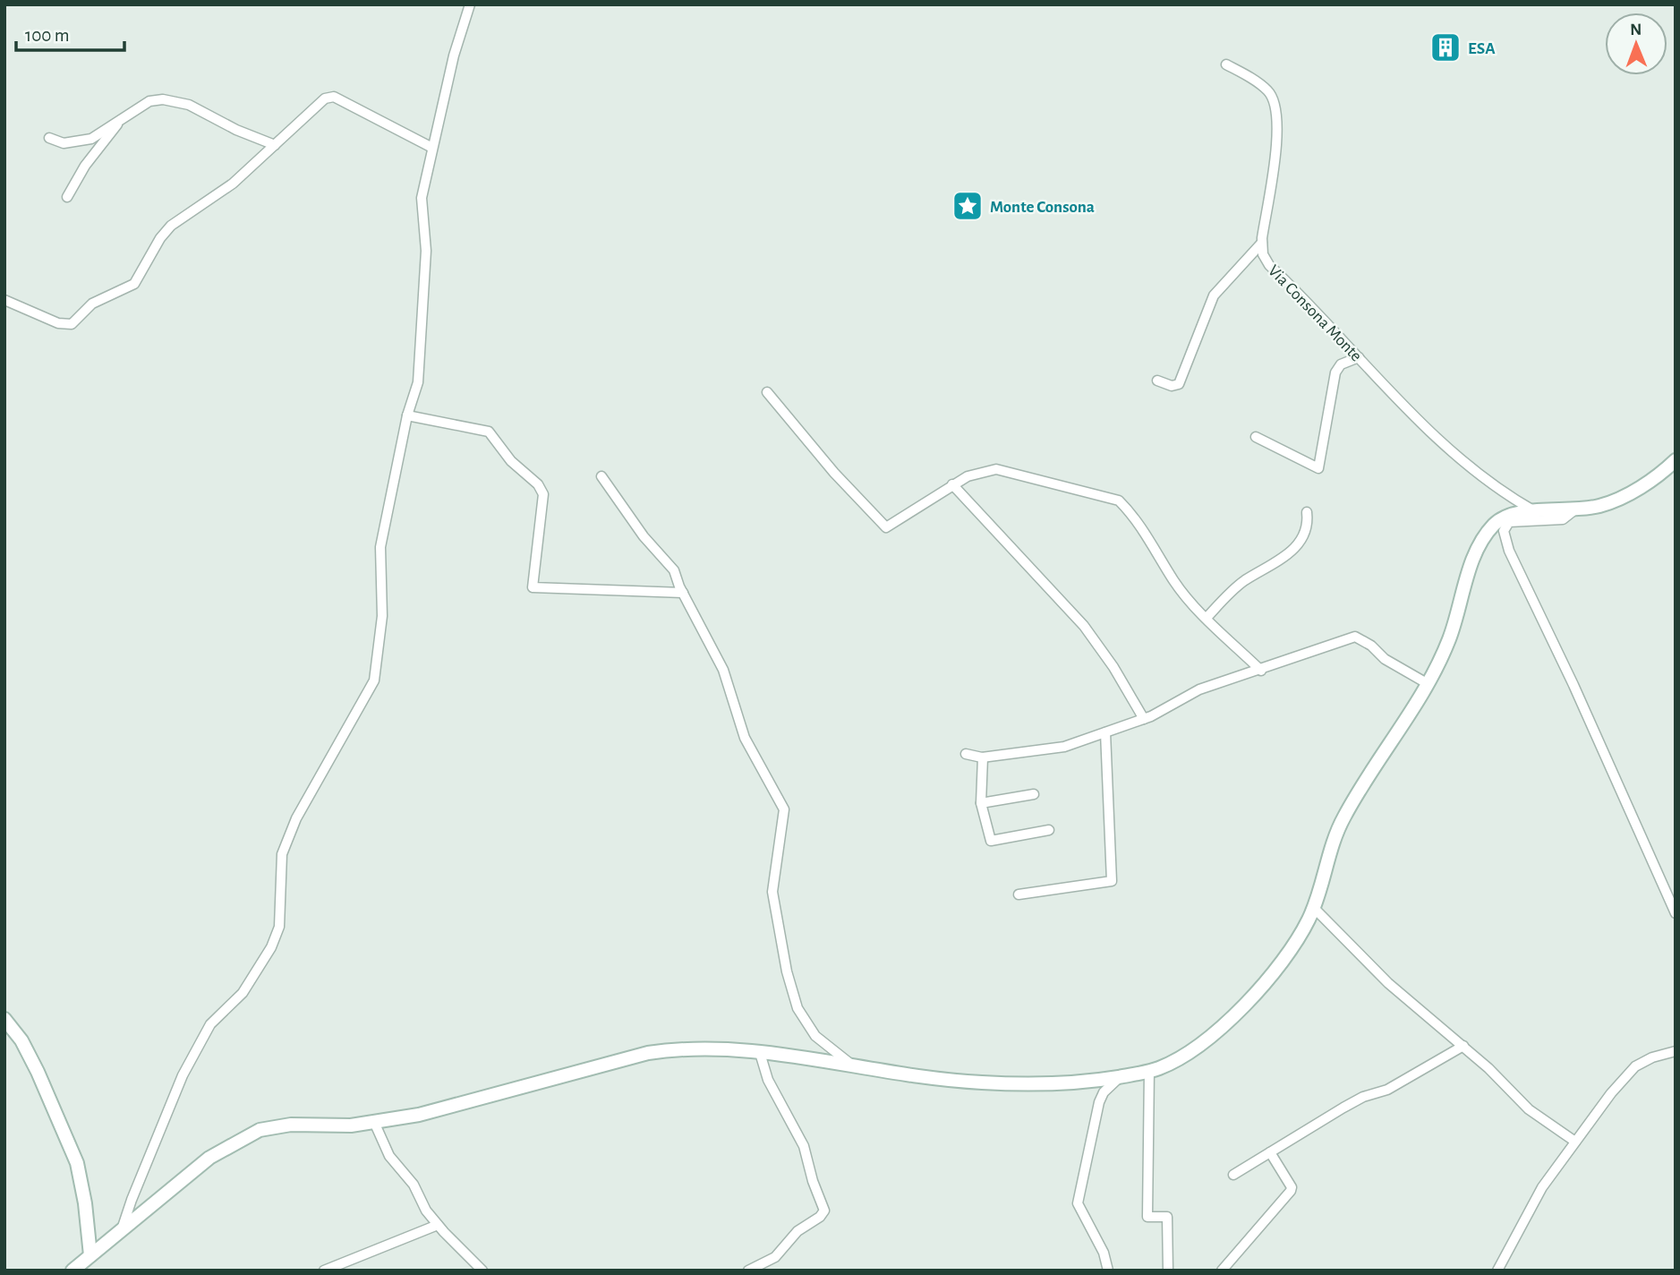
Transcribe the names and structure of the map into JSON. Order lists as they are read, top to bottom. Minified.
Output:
{"streets":{"street":["Via Consona Monte"]},"places":{"building":["ESA"],"place":["Monte Consona"]},"scale_bar":"100 m","north":"top"}
